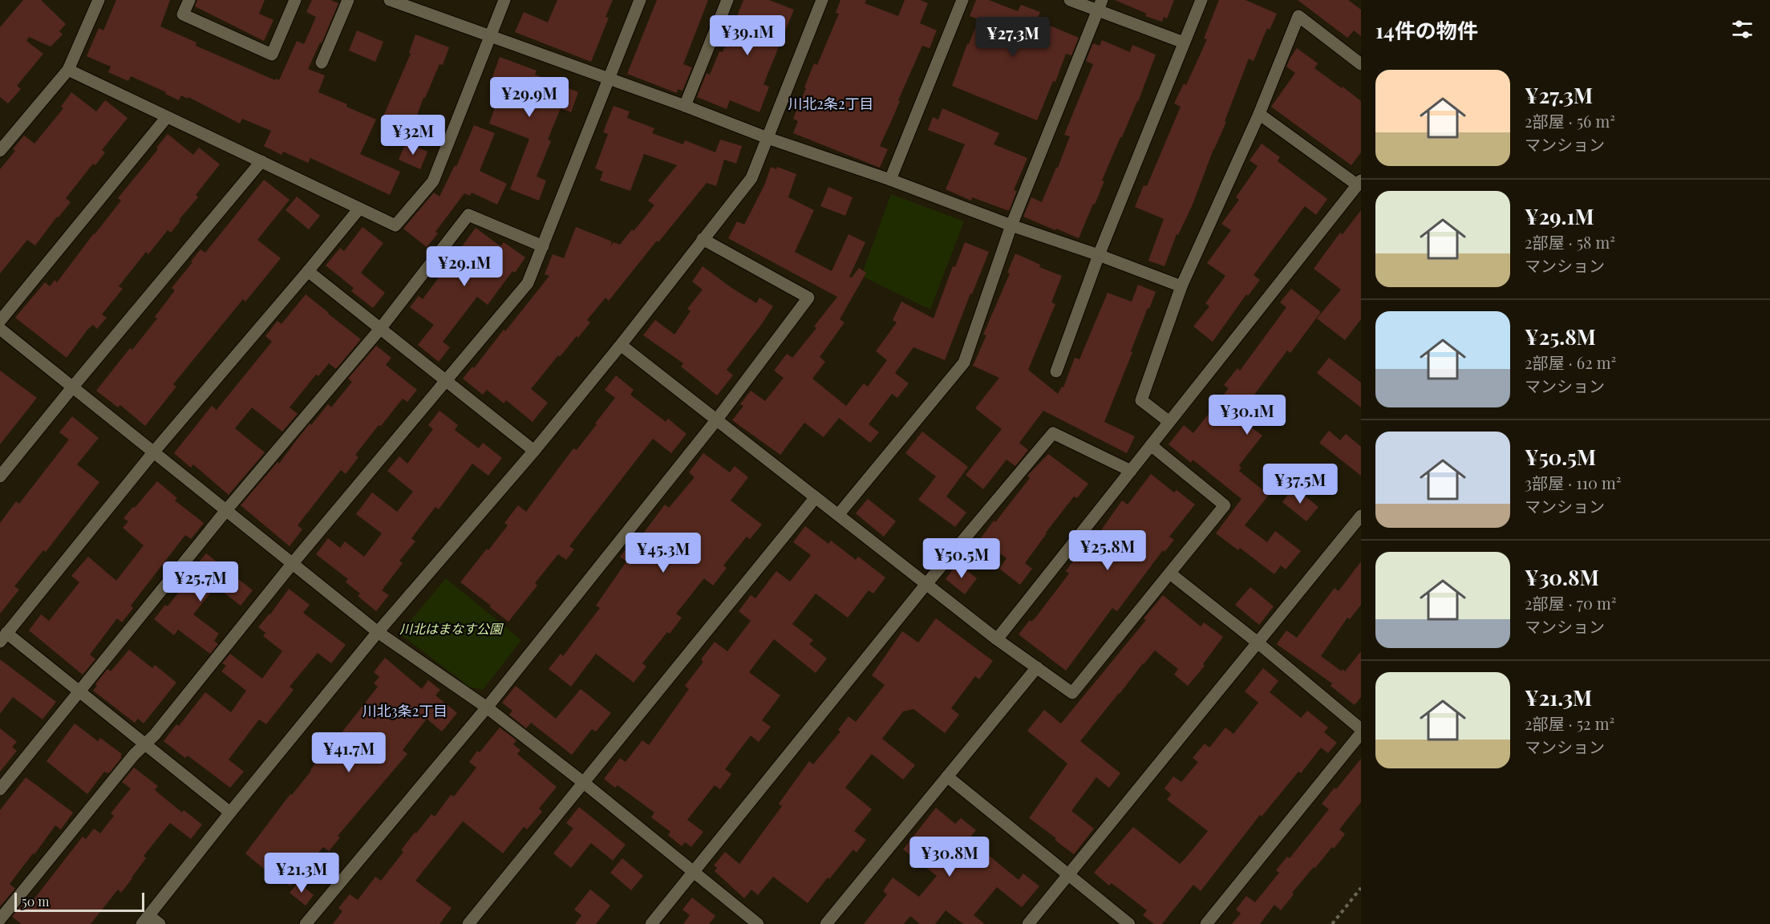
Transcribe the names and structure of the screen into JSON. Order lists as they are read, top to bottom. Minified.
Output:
{"districts":["川北2条2丁目","川北3条2丁目"],"parks":["川北はまなす公園"],"scale_bar":"50 m","page":{"heading":"14件の物件","price":["¥39.1M","¥27.3M","¥29.9M","¥32M","¥29.1M","¥30.1M","¥37.5M","¥25.8M","¥45.3M","¥50.5M","¥25.7M","¥41.7M","¥30.8M","¥21.3M"],"list":[{"name":"¥27.3M","note":"2部屋 · 56 m² · マンション"},{"name":"¥29.1M","note":"2部屋 · 58 m² · マンション"},{"name":"¥25.8M","note":"2部屋 · 62 m² · マンション"},{"name":"¥50.5M","note":"3部屋 · 110 m² · マンション"},{"name":"¥30.8M","note":"2部屋 · 70 m² · マンション"},{"name":"¥21.3M","note":"2部屋 · 52 m² · マンション"}],"scale":"50 m"}}
